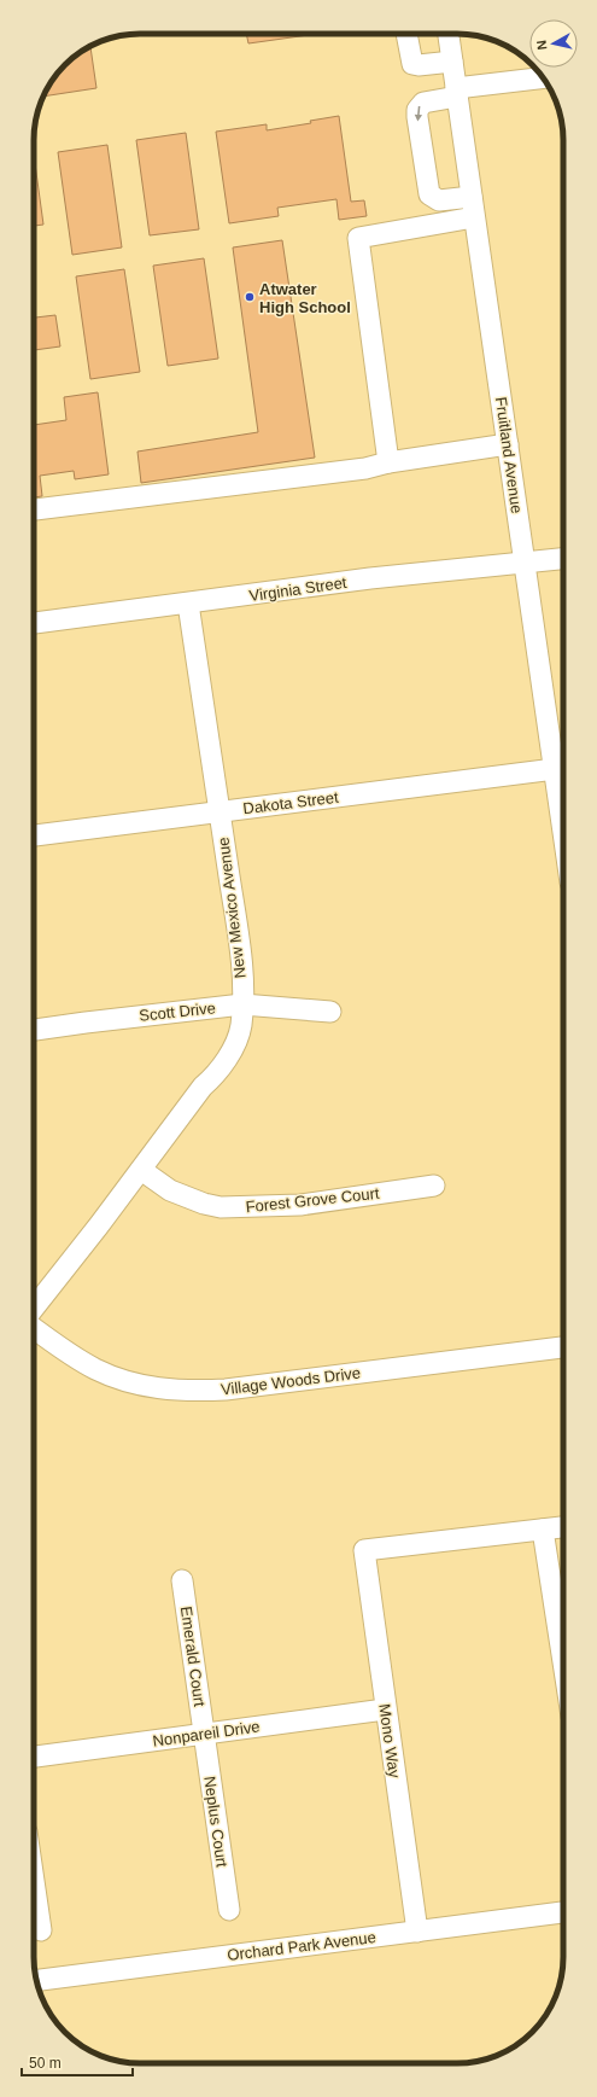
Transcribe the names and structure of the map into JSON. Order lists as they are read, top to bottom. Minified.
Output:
{"streets":{"street":["Fruitland Avenue","Virginia Street","Dakota Street","New Mexico Avenue","Scott Drive","Forest Grove Court","Village Woods Drive","Emerald Court","Nonpareil Drive","Mono Way","Neplus Court","Orchard Park Avenue"]},"crossings":[["Fruitland Avenue","Virginia Street"],["Fruitland Avenue","Dakota Street"],["Virginia Street","New Mexico Avenue"],["Dakota Street","New Mexico Avenue"],["New Mexico Avenue","Scott Drive"],["New Mexico Avenue","Forest Grove Court"],["Emerald Court","Nonpareil Drive"],["Emerald Court","Neplus Court"],["Nonpareil Drive","Mono Way"],["Nonpareil Drive","Neplus Court"],["Mono Way","Orchard Park Avenue"]],"places":["Atwater High School"],"scale_bar":"50 m","north":"left"}
